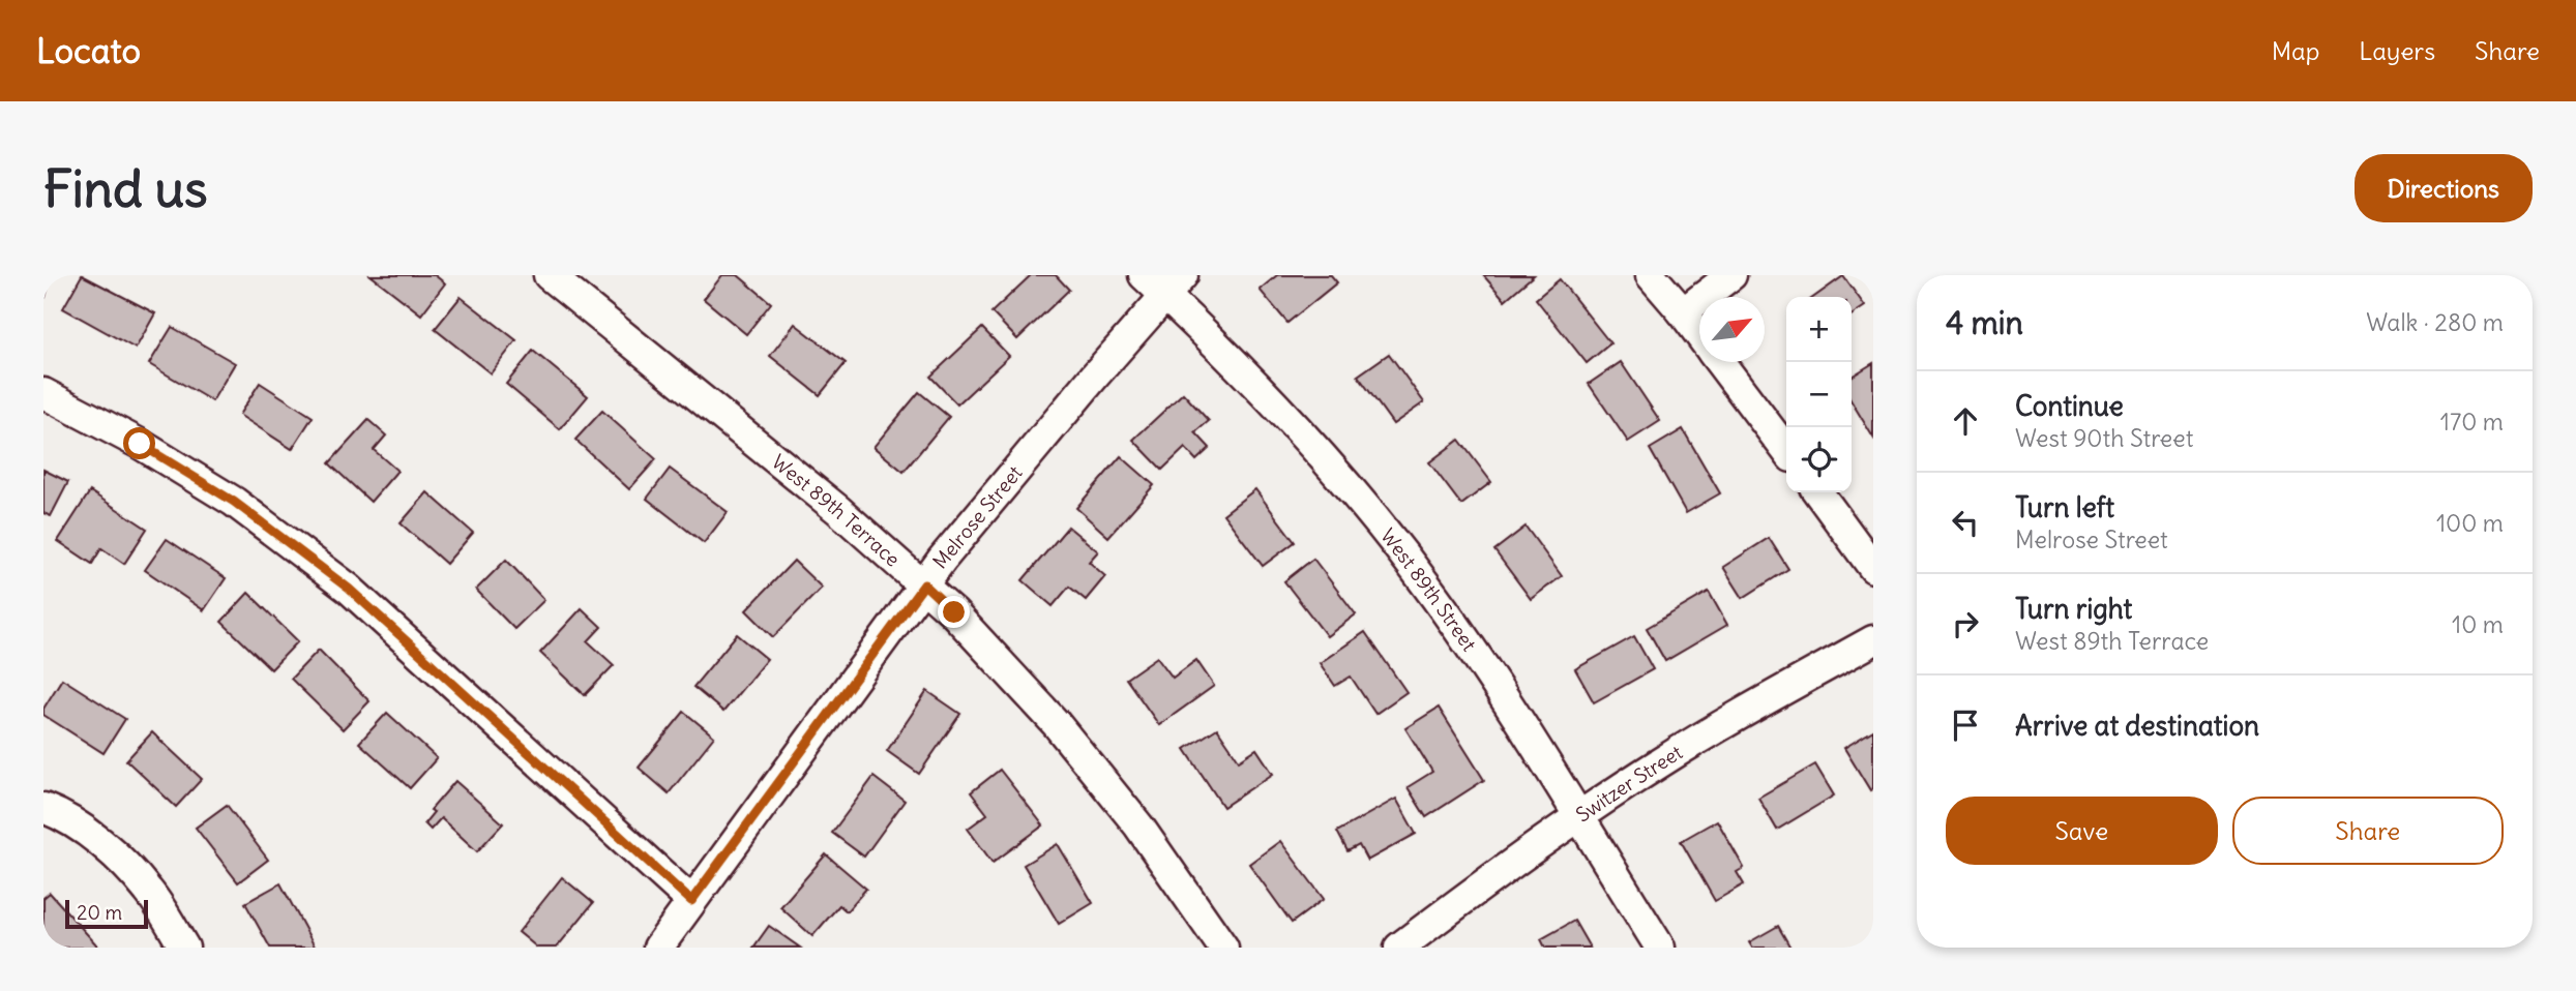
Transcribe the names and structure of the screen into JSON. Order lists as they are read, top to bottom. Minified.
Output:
{"streets":{"street":["West 89th Terrace","Melrose Street","West 89th Street","Switzer Street"]},"crossings":[["West 89th Terrace","Melrose Street"],["Melrose Street","West 89th Street"],["West 89th Street","Switzer Street"]],"scale_bar":"20 m","north":"top right","page":{"header":"Locato","nav":["Map","Layers","Share"],"buttons":["Directions",["Save","Share"]],"title":"Find us","heading":["4 min","Walk · 280 m"],"map_buttons":["+","−"],"list":[["Continue","West 90th Street","170 m"],["Turn left","Melrose Street","100 m"],["Turn right","West 89th Terrace","10 m"],"Arrive at destination"],"scale":"20 m"}}
